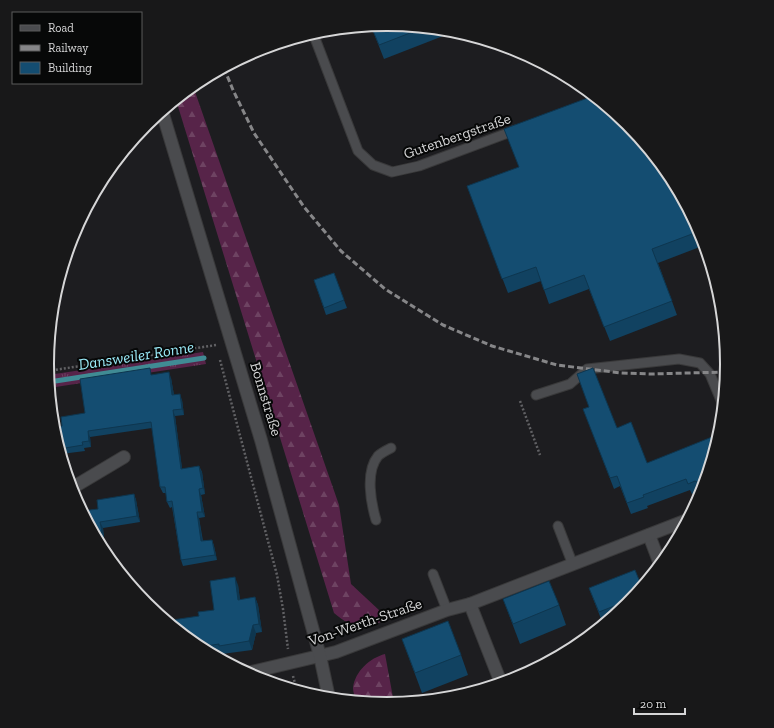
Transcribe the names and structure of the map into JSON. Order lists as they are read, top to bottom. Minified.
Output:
{"streets":{"street":["Bonnstraße","Von-Werth-Straße"],"lane":["Gutenbergstraße"]},"crossings":[["Bonnstraße","Von-Werth-Straße"]],"water":["Dansweiler Ronne"],"legend":["Road","Railway","Building"],"scale_bar":"20 m"}
